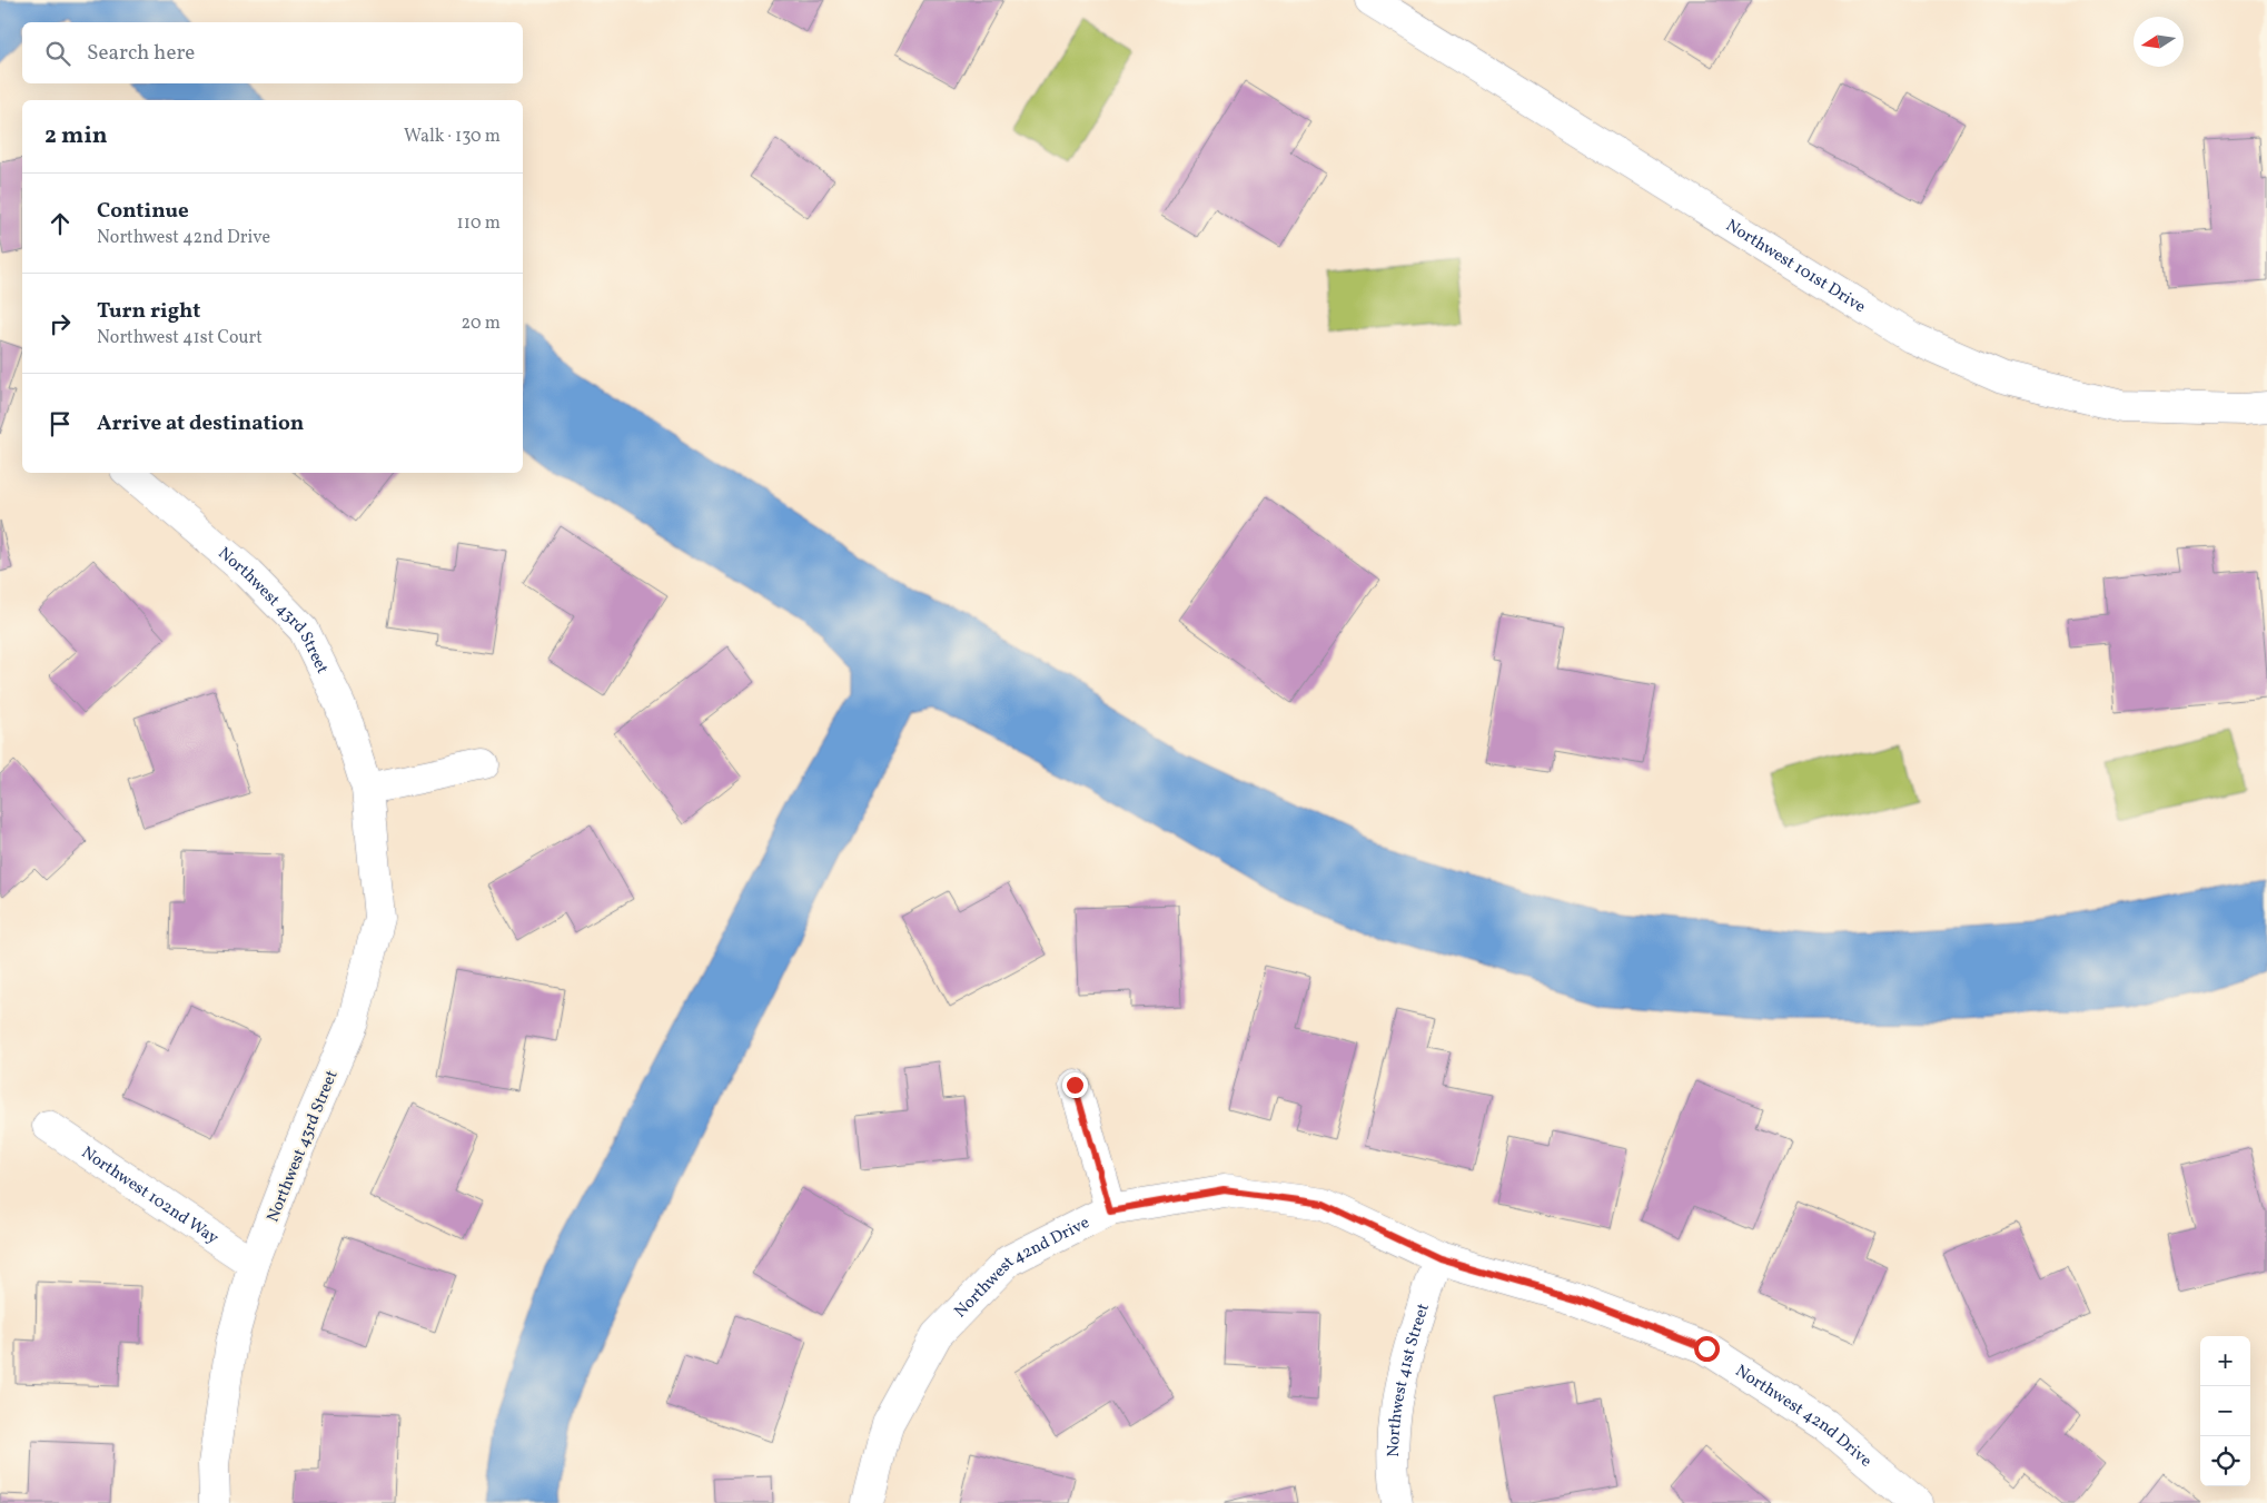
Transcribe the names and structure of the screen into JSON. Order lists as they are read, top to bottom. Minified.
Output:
{"streets":{"street":["Northwest 101st Drive","Northwest 43rd Street","Northwest 102nd Way","Northwest 42nd Drive","Northwest 41st Street"]},"crossings":[["Northwest 43rd Street","Northwest 102nd Way"],["Northwest 42nd Drive","Northwest 41st Street"]],"north":"left","page":{"search":"Search here","heading":["2 min","Walk · 130 m"],"list":[["Continue","Northwest 42nd Drive","110 m"],["Turn right","Northwest 41st Court","20 m"],"Arrive at destination"],"map_buttons":["+","−"]}}
